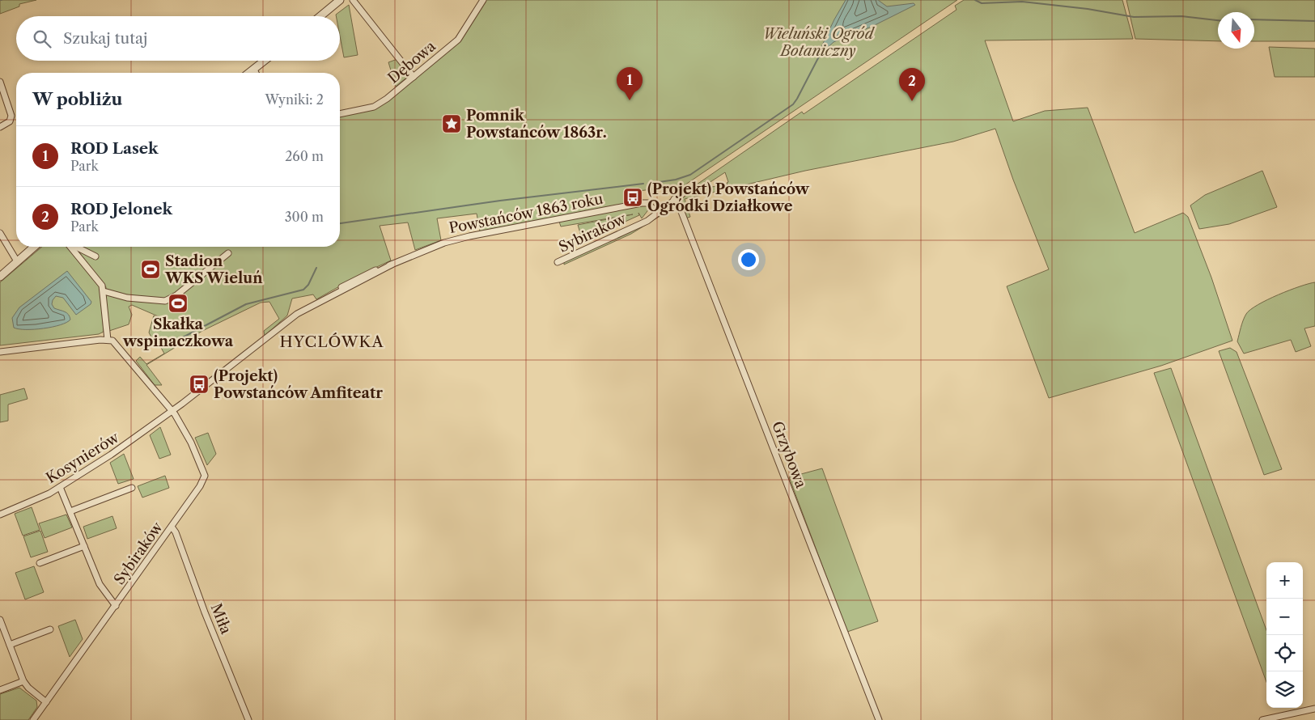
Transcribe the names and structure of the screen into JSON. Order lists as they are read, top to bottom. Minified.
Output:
{"streets":{"street":["Dębowa","Powstańców 1863 roku","Sybiraków","Grzybowa","Kosynierów","Miła"]},"crossings":[["Powstańców 1863 roku","Sybiraków"],["Powstańców 1863 roku","Kosynierów"],["Sybiraków","Kosynierów"],["Sybiraków","Miła"]],"districts":["HYCLÓWKA"],"parks":["Wieluński Ogród Botaniczny"],"places":{"place":["Pomnik Powstańców 1863r."],"bus stop":["(Projekt) Powstańców Ogródki Działkowe","(Projekt) Powstańców Amfiteatr"],"sports":["Stadion WKS Wieluń","Skałka wspinaczkowa"]},"north":"bottom","page":{"search":"Szukaj tutaj","pins":["1","2"],"heading":["W pobliżu","Wyniki: 2"],"list":[{"mark":"1","name":"ROD Lasek","note":"Park","value":"260 m"},{"mark":"2","name":"ROD Jelonek","note":"Park","value":"300 m"}],"map_buttons":["+","−"]}}
